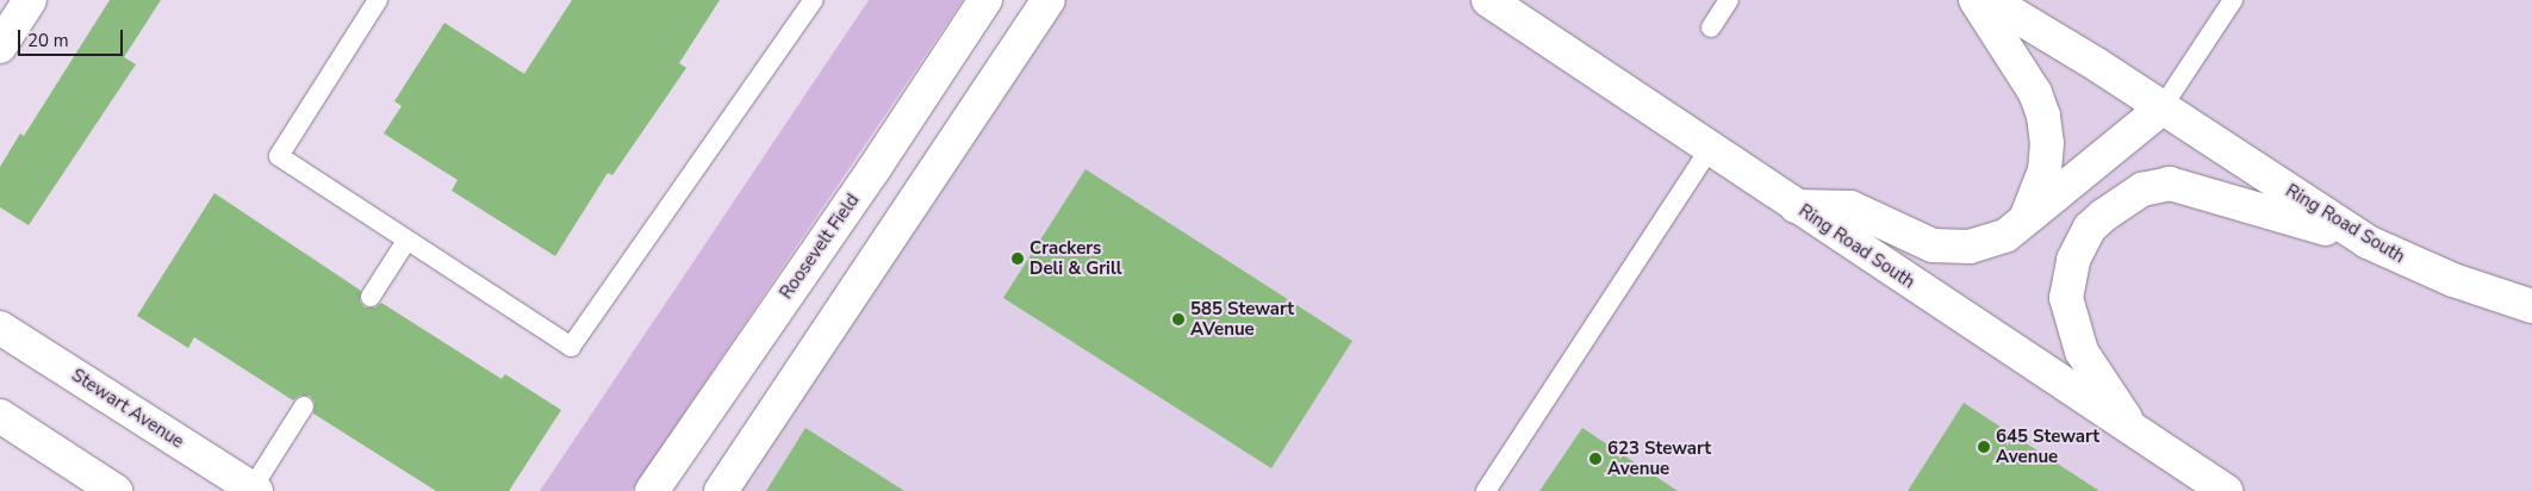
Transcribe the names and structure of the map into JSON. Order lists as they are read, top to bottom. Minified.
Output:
{"streets":{"street":["Ring Road South","Roosevelt Field","Stewart Avenue"]},"places":["Crackers Deli & Grill","585 Stewart AVenue","645 Stewart Avenue","623 Stewart Avenue"],"scale_bar":"20 m"}
